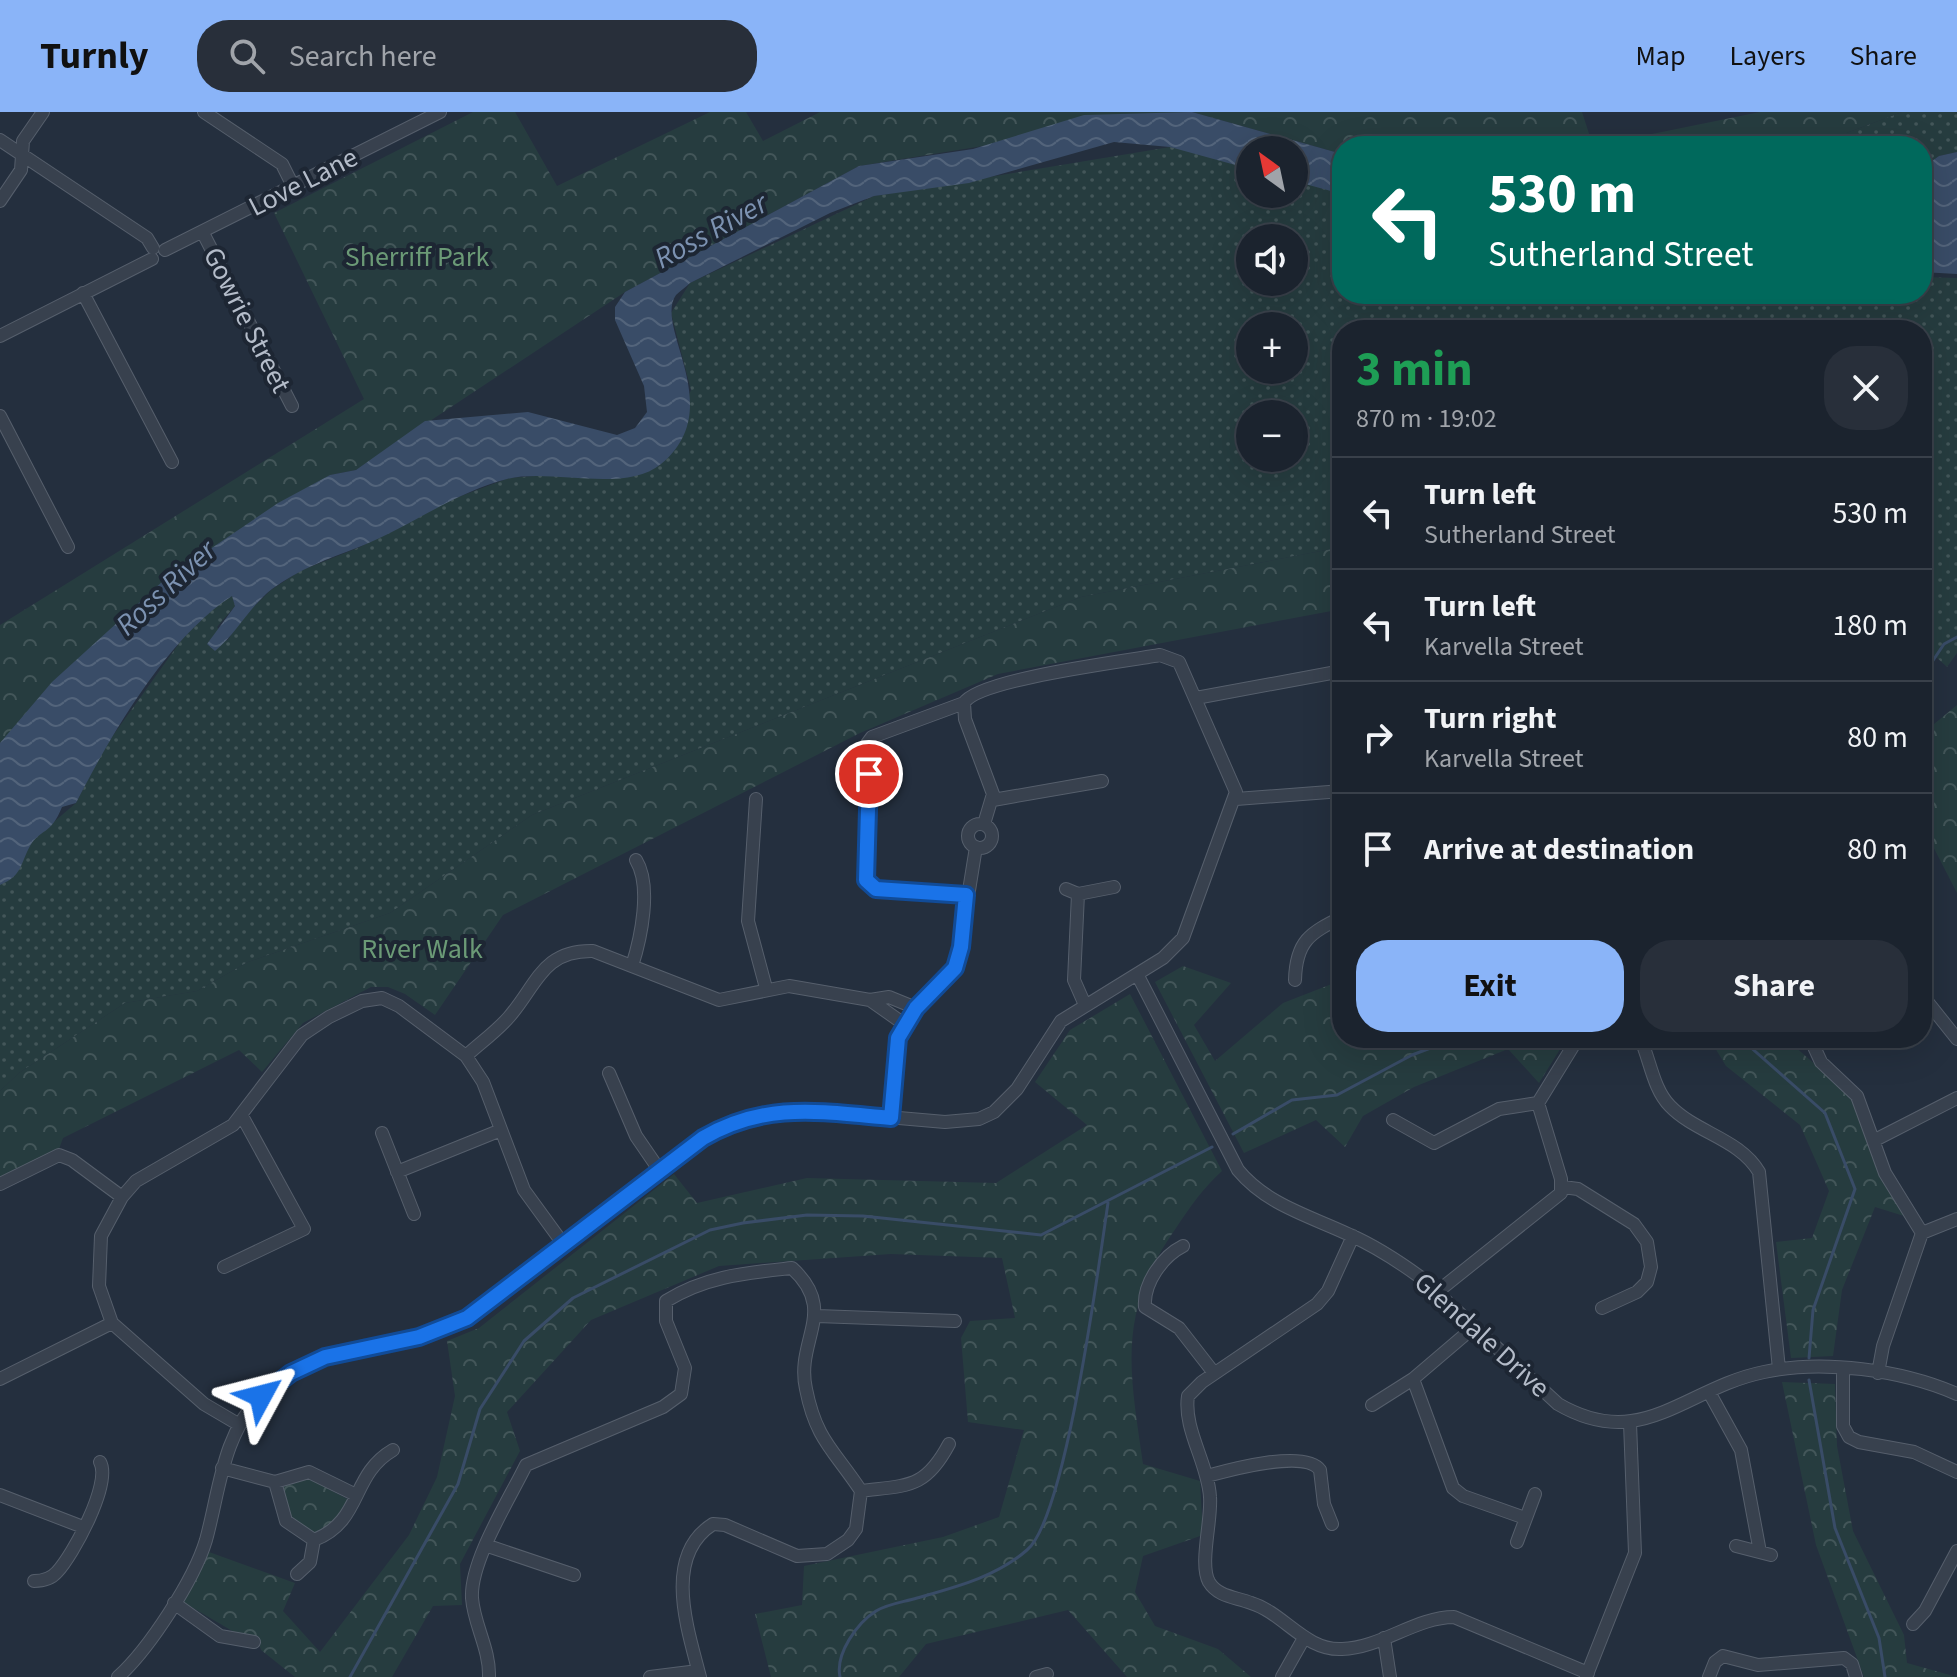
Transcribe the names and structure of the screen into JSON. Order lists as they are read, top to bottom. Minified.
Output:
{"streets":{"street":["Love Lane","Gowrie Street","Glendale Drive"]},"crossings":[["Love Lane","Gowrie Street"]],"water":["Ross River"],"parks":["Sherriff Park","River Walk"],"north":"top left","page":{"header":"Turnly","search":"Search here","nav":["Map","Layers","Share"],"map_buttons":["+","−"],"turn":["530 m","Sutherland Street"],"heading":["3 min","870 m · 19:02"],"list":[{"name":"Turn left","note":"Sutherland Street","value":"530 m"},{"name":"Turn left","note":"Karvella Street","value":"180 m"},{"name":"Turn right","note":"Karvella Street","value":"80 m"},{"name":"Arrive at destination","value":"80 m"}],"buttons":["Exit","Share"]}}
